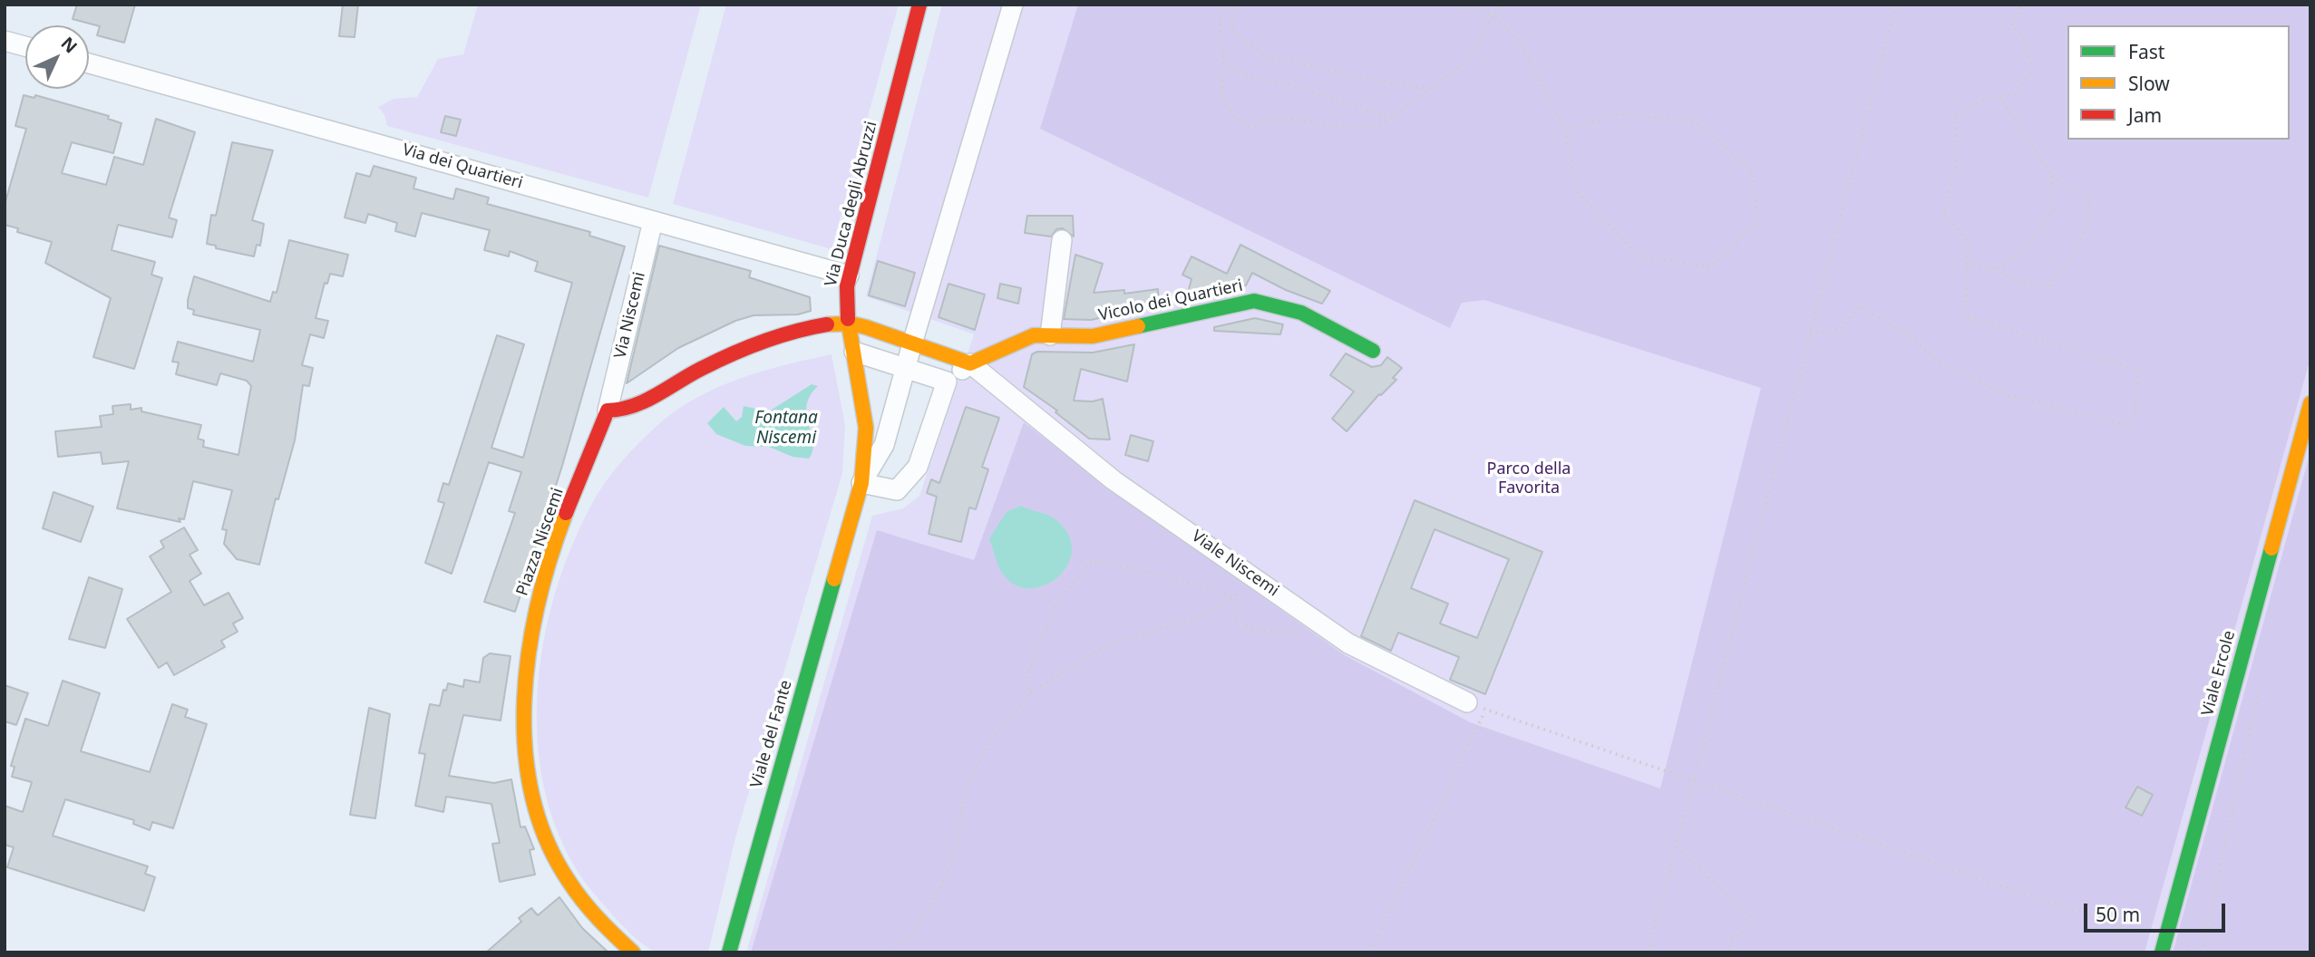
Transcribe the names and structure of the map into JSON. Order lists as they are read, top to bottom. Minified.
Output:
{"streets":{"street":["Via dei Quartieri","Via Duca degli Abruzzi","Vicolo dei Quartieri","Via Niscemi","Piazza Niscemi","Viale Niscemi","Viale Ercole","Viale del Fante"]},"crossings":[["Via dei Quartieri","Via Duca degli Abruzzi"],["Via dei Quartieri","Via Niscemi"],["Via Duca degli Abruzzi","Viale del Fante"],["Vicolo dei Quartieri","Viale Niscemi"],["Via Niscemi","Piazza Niscemi"]],"water":["Fontana Niscemi"],"parks":["Parco della Favorita"],"legend":["Fast","Slow","Jam"],"scale_bar":"50 m","north":"top right"}
